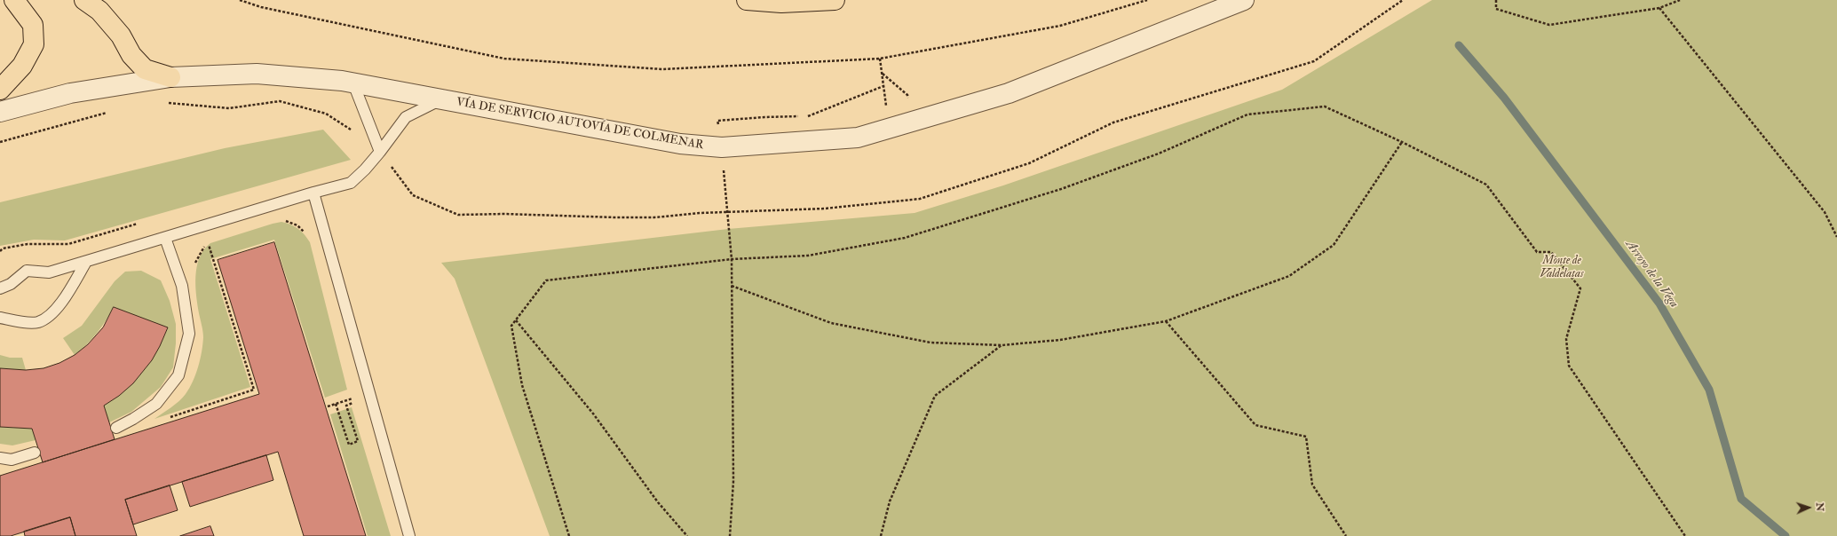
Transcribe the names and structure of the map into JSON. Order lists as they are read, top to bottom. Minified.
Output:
{"streets":{"street":["VÍA DE SERVICIO AUTOVÍA DE COLMENAR"]},"water":["Arroyo de la Vega"],"parks":["Monte de Valdelatas"],"north":"right"}
